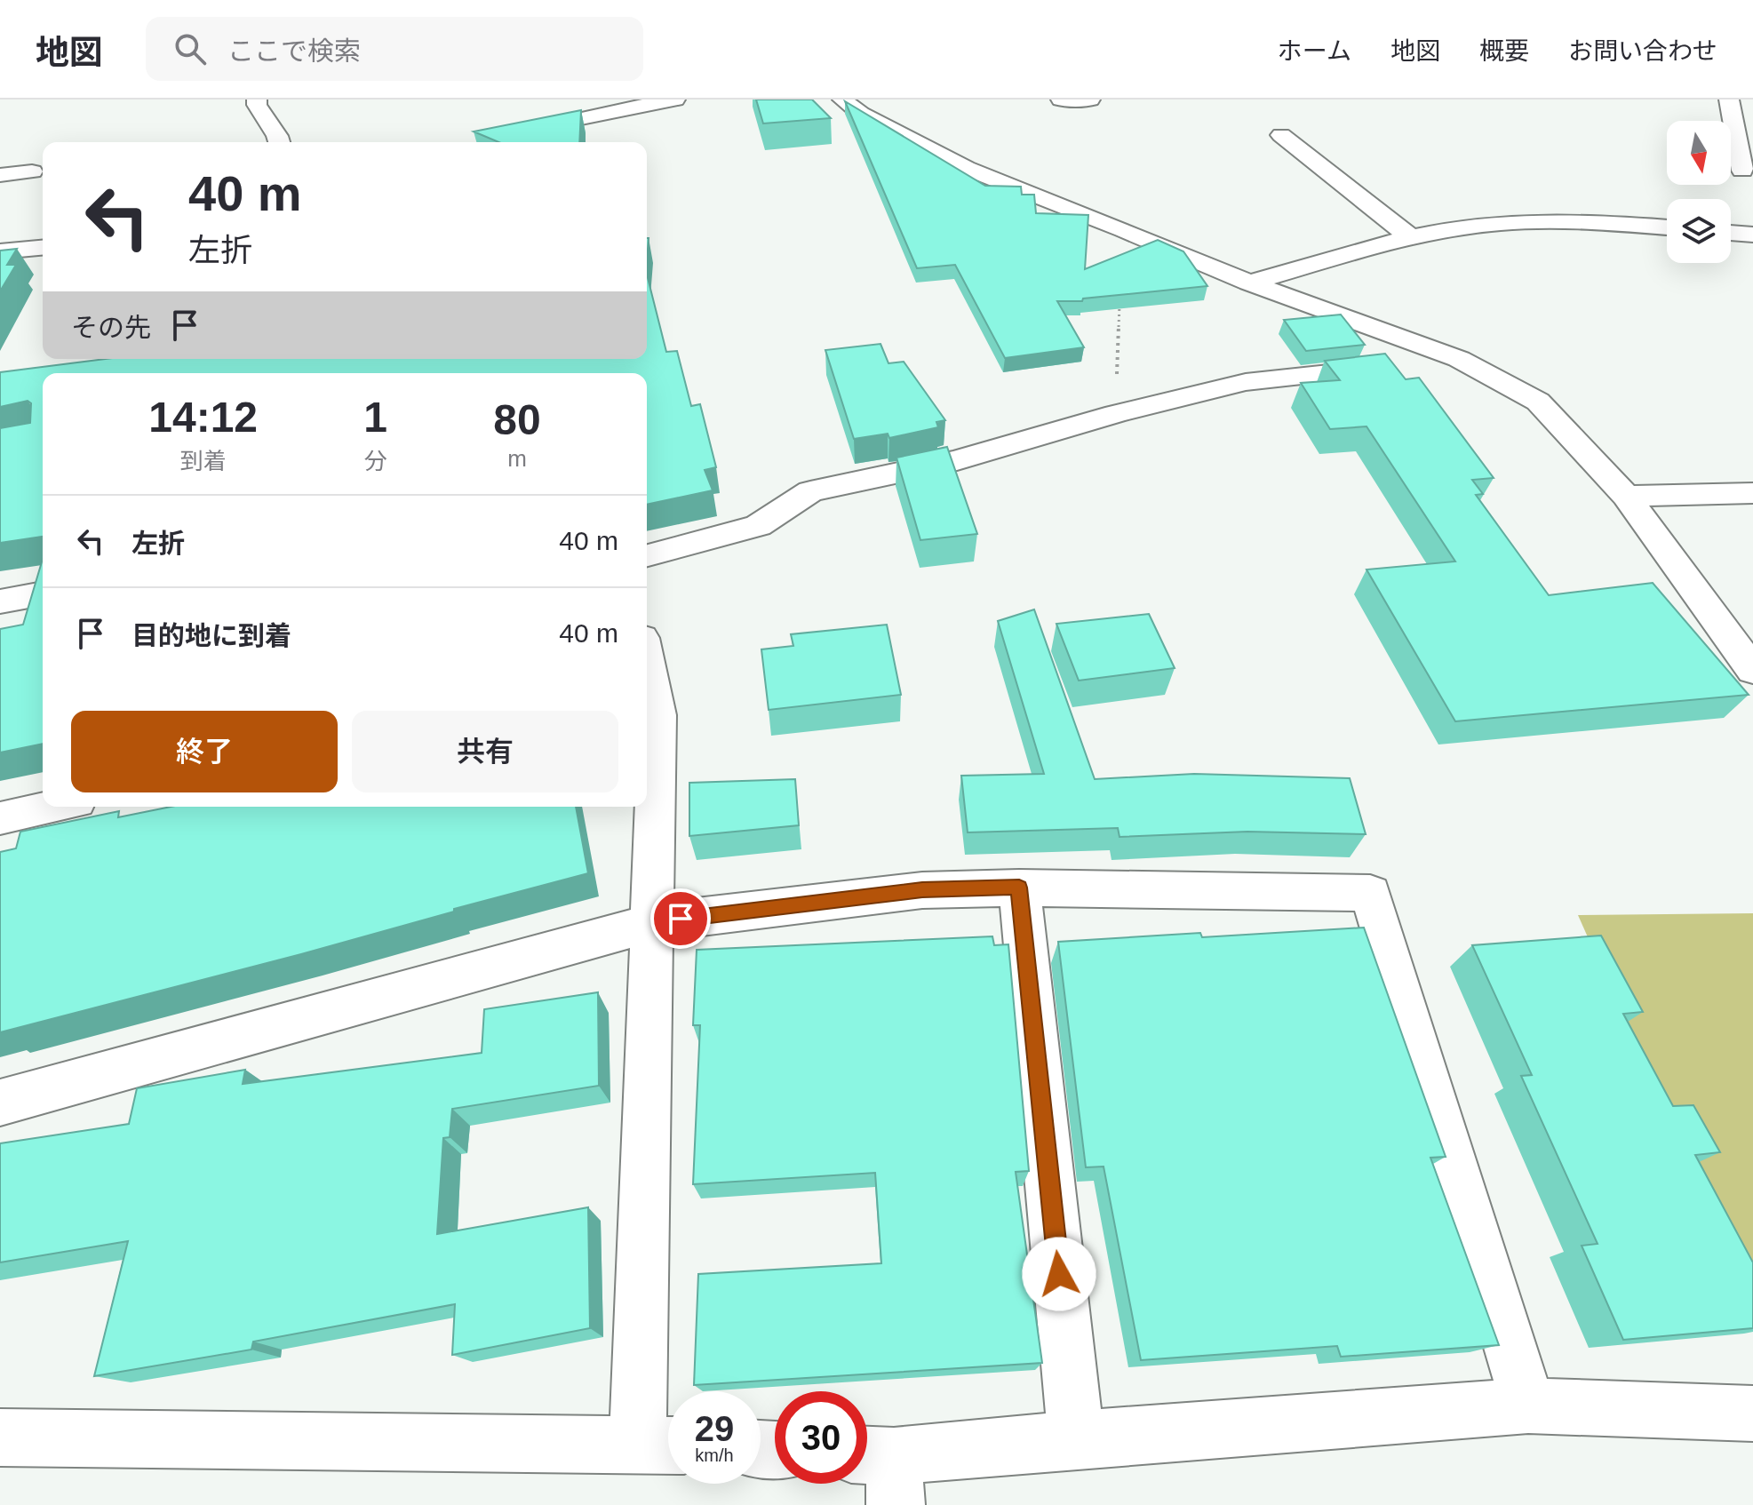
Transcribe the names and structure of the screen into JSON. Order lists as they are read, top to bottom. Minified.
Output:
{"north":"bottom","page":{"header":"地図","search":"ここで検索","nav":["ホーム","地図","概要","お問い合わせ"],"turn":["40 m","左折"],"then":"その先","eta":["14:12","到着","1","分","80","m"],"list":[{"name":"左折","value":"40 m"},{"name":"目的地に到着","value":"40 m"}],"buttons":["終了","共有"],"speed":"29 km/h","limit":"30"}}
